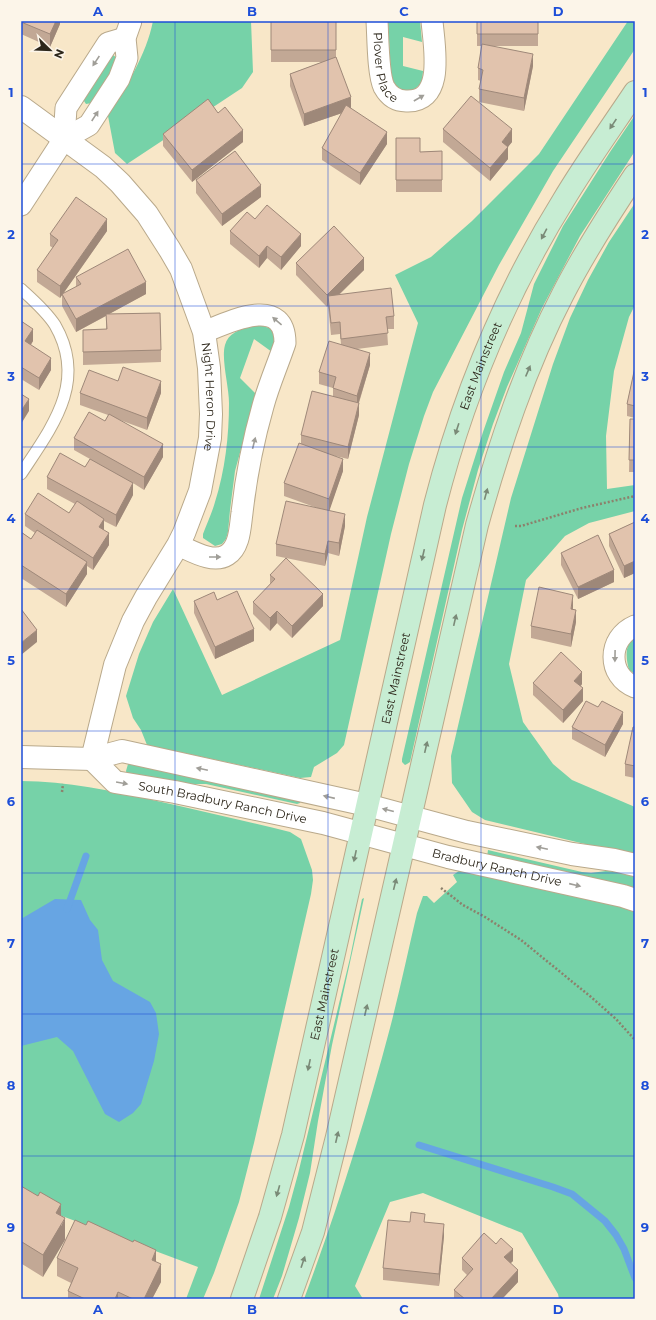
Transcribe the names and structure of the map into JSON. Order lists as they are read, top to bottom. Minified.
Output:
{"streets":{"main road":["East Mainstreet"],"street":["Plover Place","Night Heron Drive","South Bradbury Ranch Drive","Bradbury Ranch Drive"]},"crossings":[["East Mainstreet","South Bradbury Ranch Drive"],["East Mainstreet","Bradbury Ranch Drive"],["Night Heron Drive","South Bradbury Ranch Drive"],["South Bradbury Ranch Drive","Bradbury Ranch Drive"]],"north":"bottom right","grid":{"columns":["A","B","C","D"],"rows":["1","2","3","4","5","6","7","8","9"]}}
